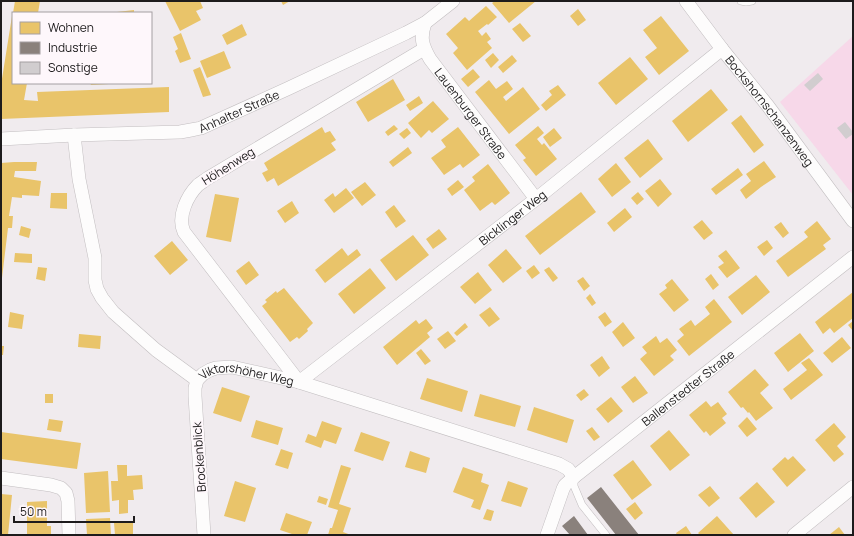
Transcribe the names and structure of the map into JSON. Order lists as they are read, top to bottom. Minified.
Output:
{"streets":{"street":["Anhalter Straße","Bockshornschanzenweg","Lauenburger Straße","Höhenweg","Bicklinger Weg","Viktorshöher Weg","Ballenstedter Straße","Brockenblick"]},"crossings":[["Anhalter Straße","Viktorshöher Weg"],["Bockshornschanzenweg","Bicklinger Weg"],["Lauenburger Straße","Höhenweg"],["Lauenburger Straße","Bicklinger Weg"],["Höhenweg","Bicklinger Weg"],["Höhenweg","Viktorshöher Weg"],["Bicklinger Weg","Viktorshöher Weg"],["Viktorshöher Weg","Ballenstedter Straße"],["Viktorshöher Weg","Brockenblick"]],"legend":["Wohnen","Industrie","Sonstige"],"scale_bar":"50 m"}
